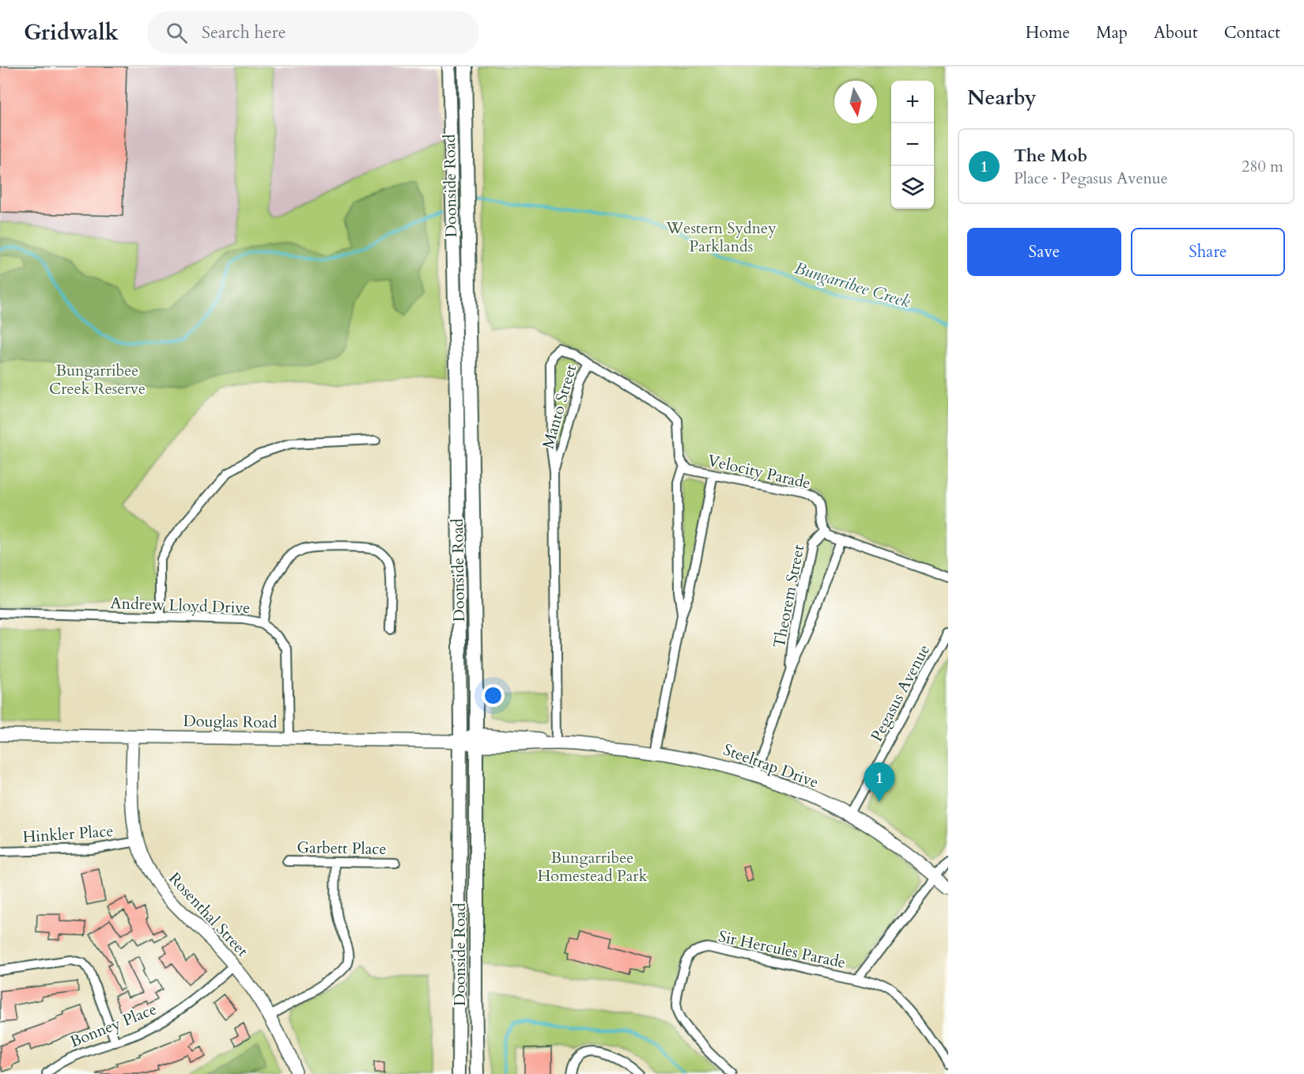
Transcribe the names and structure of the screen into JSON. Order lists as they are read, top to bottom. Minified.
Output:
{"streets":{"main road":["Doonside Road"],"street":["Manto Street","Velocity Parade","Theorem Street","Andrew Lloyd Drive","Pegasus Avenue","Douglas Road","Steeltrap Drive","Hinkler Place","Garbett Place","Rosenthal Street","Sir Hercules Parade","Bonney Place"]},"crossings":[["Doonside Road","Douglas Road"],["Doonside Road","Steeltrap Drive"],["Manto Street","Steeltrap Drive"],["Velocity Parade","Theorem Street"],["Theorem Street","Steeltrap Drive"],["Andrew Lloyd Drive","Douglas Road"],["Pegasus Avenue","Steeltrap Drive"],["Douglas Road","Steeltrap Drive"],["Douglas Road","Rosenthal Street"],["Steeltrap Drive","Sir Hercules Parade"],["Hinkler Place","Rosenthal Street"],["Rosenthal Street","Bonney Place"]],"water":["Bungarribee Creek"],"parks":["Western Sydney Parklands","Bungarribee Creek Reserve","Bungarribee Homestead Park"],"north":"bottom","page":{"header":"Gridwalk","search":"Search here","nav":["Home","Map","About","Contact"],"heading":"Nearby","map_buttons":["+","−"],"list":[{"mark":"1","name":"The Mob","note":"Place · Pegasus Avenue","value":"280 m"}],"buttons":["Save","Share"],"pins":"1"}}
